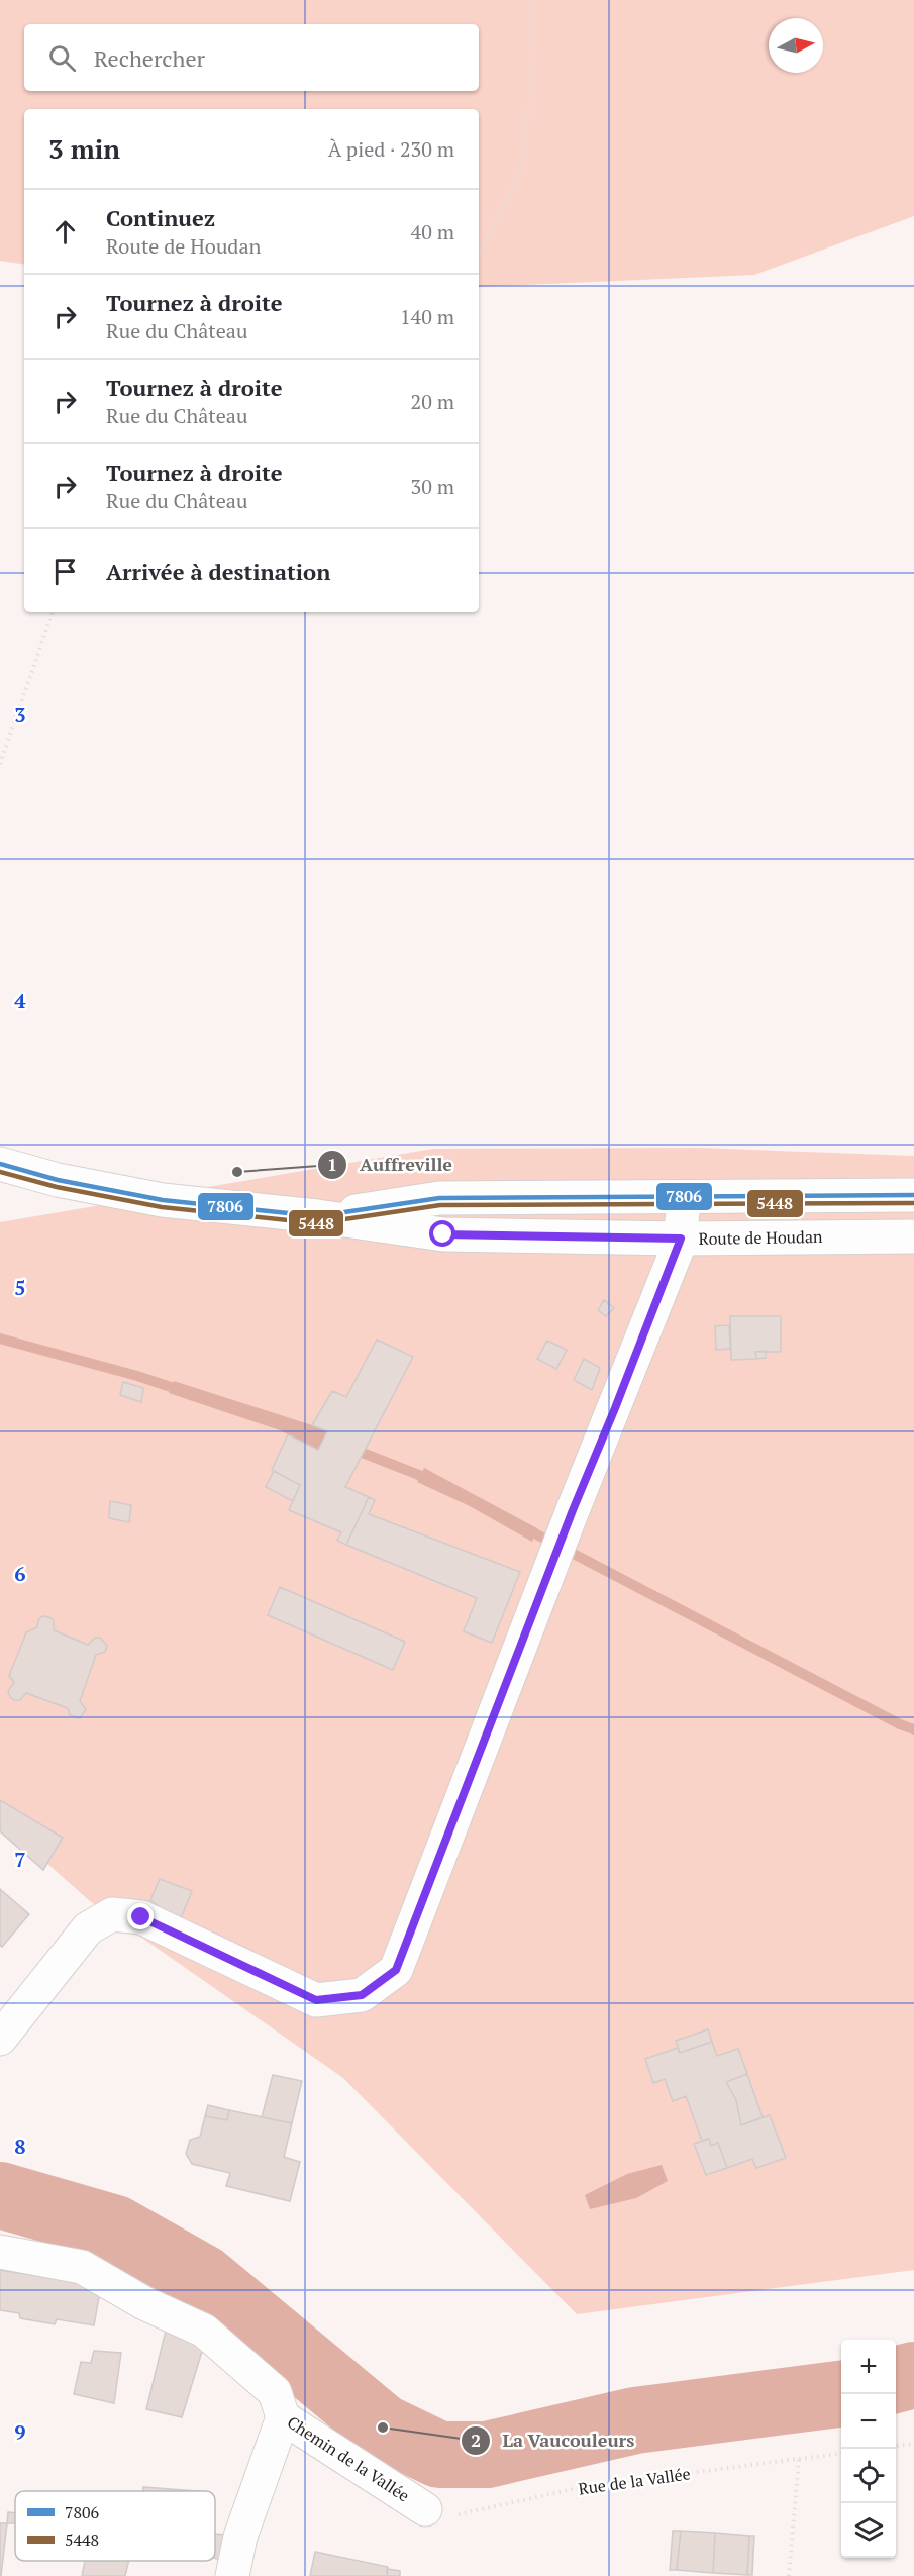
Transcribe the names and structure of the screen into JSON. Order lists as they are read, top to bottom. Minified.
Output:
{"streets":{"street":["Route de Houdan","Chemin de la Vallée"],"path":["Rue de la Vallée"]},"crossings":[["Chemin de la Vallée","Rue de la Vallée"]],"places":["Auffreville","La Vaucouleurs"],"lines":["transit line 7806","transit line 5448"],"legend":["7806","5448"],"north":"right","page":{"search":"Rechercher","heading":["3 min","À pied · 230 m"],"list":[["Continuez","Route de Houdan","40 m"],["Tournez à droite","Rue du Château","140 m"],["Tournez à droite","Rue du Château","20 m"],["Tournez à droite","Rue du Château","30 m"],"Arrivée à destination"],"map_buttons":["+","−"]},"grid":{"rows":["3","4","5","6","7","8","9"]}}
